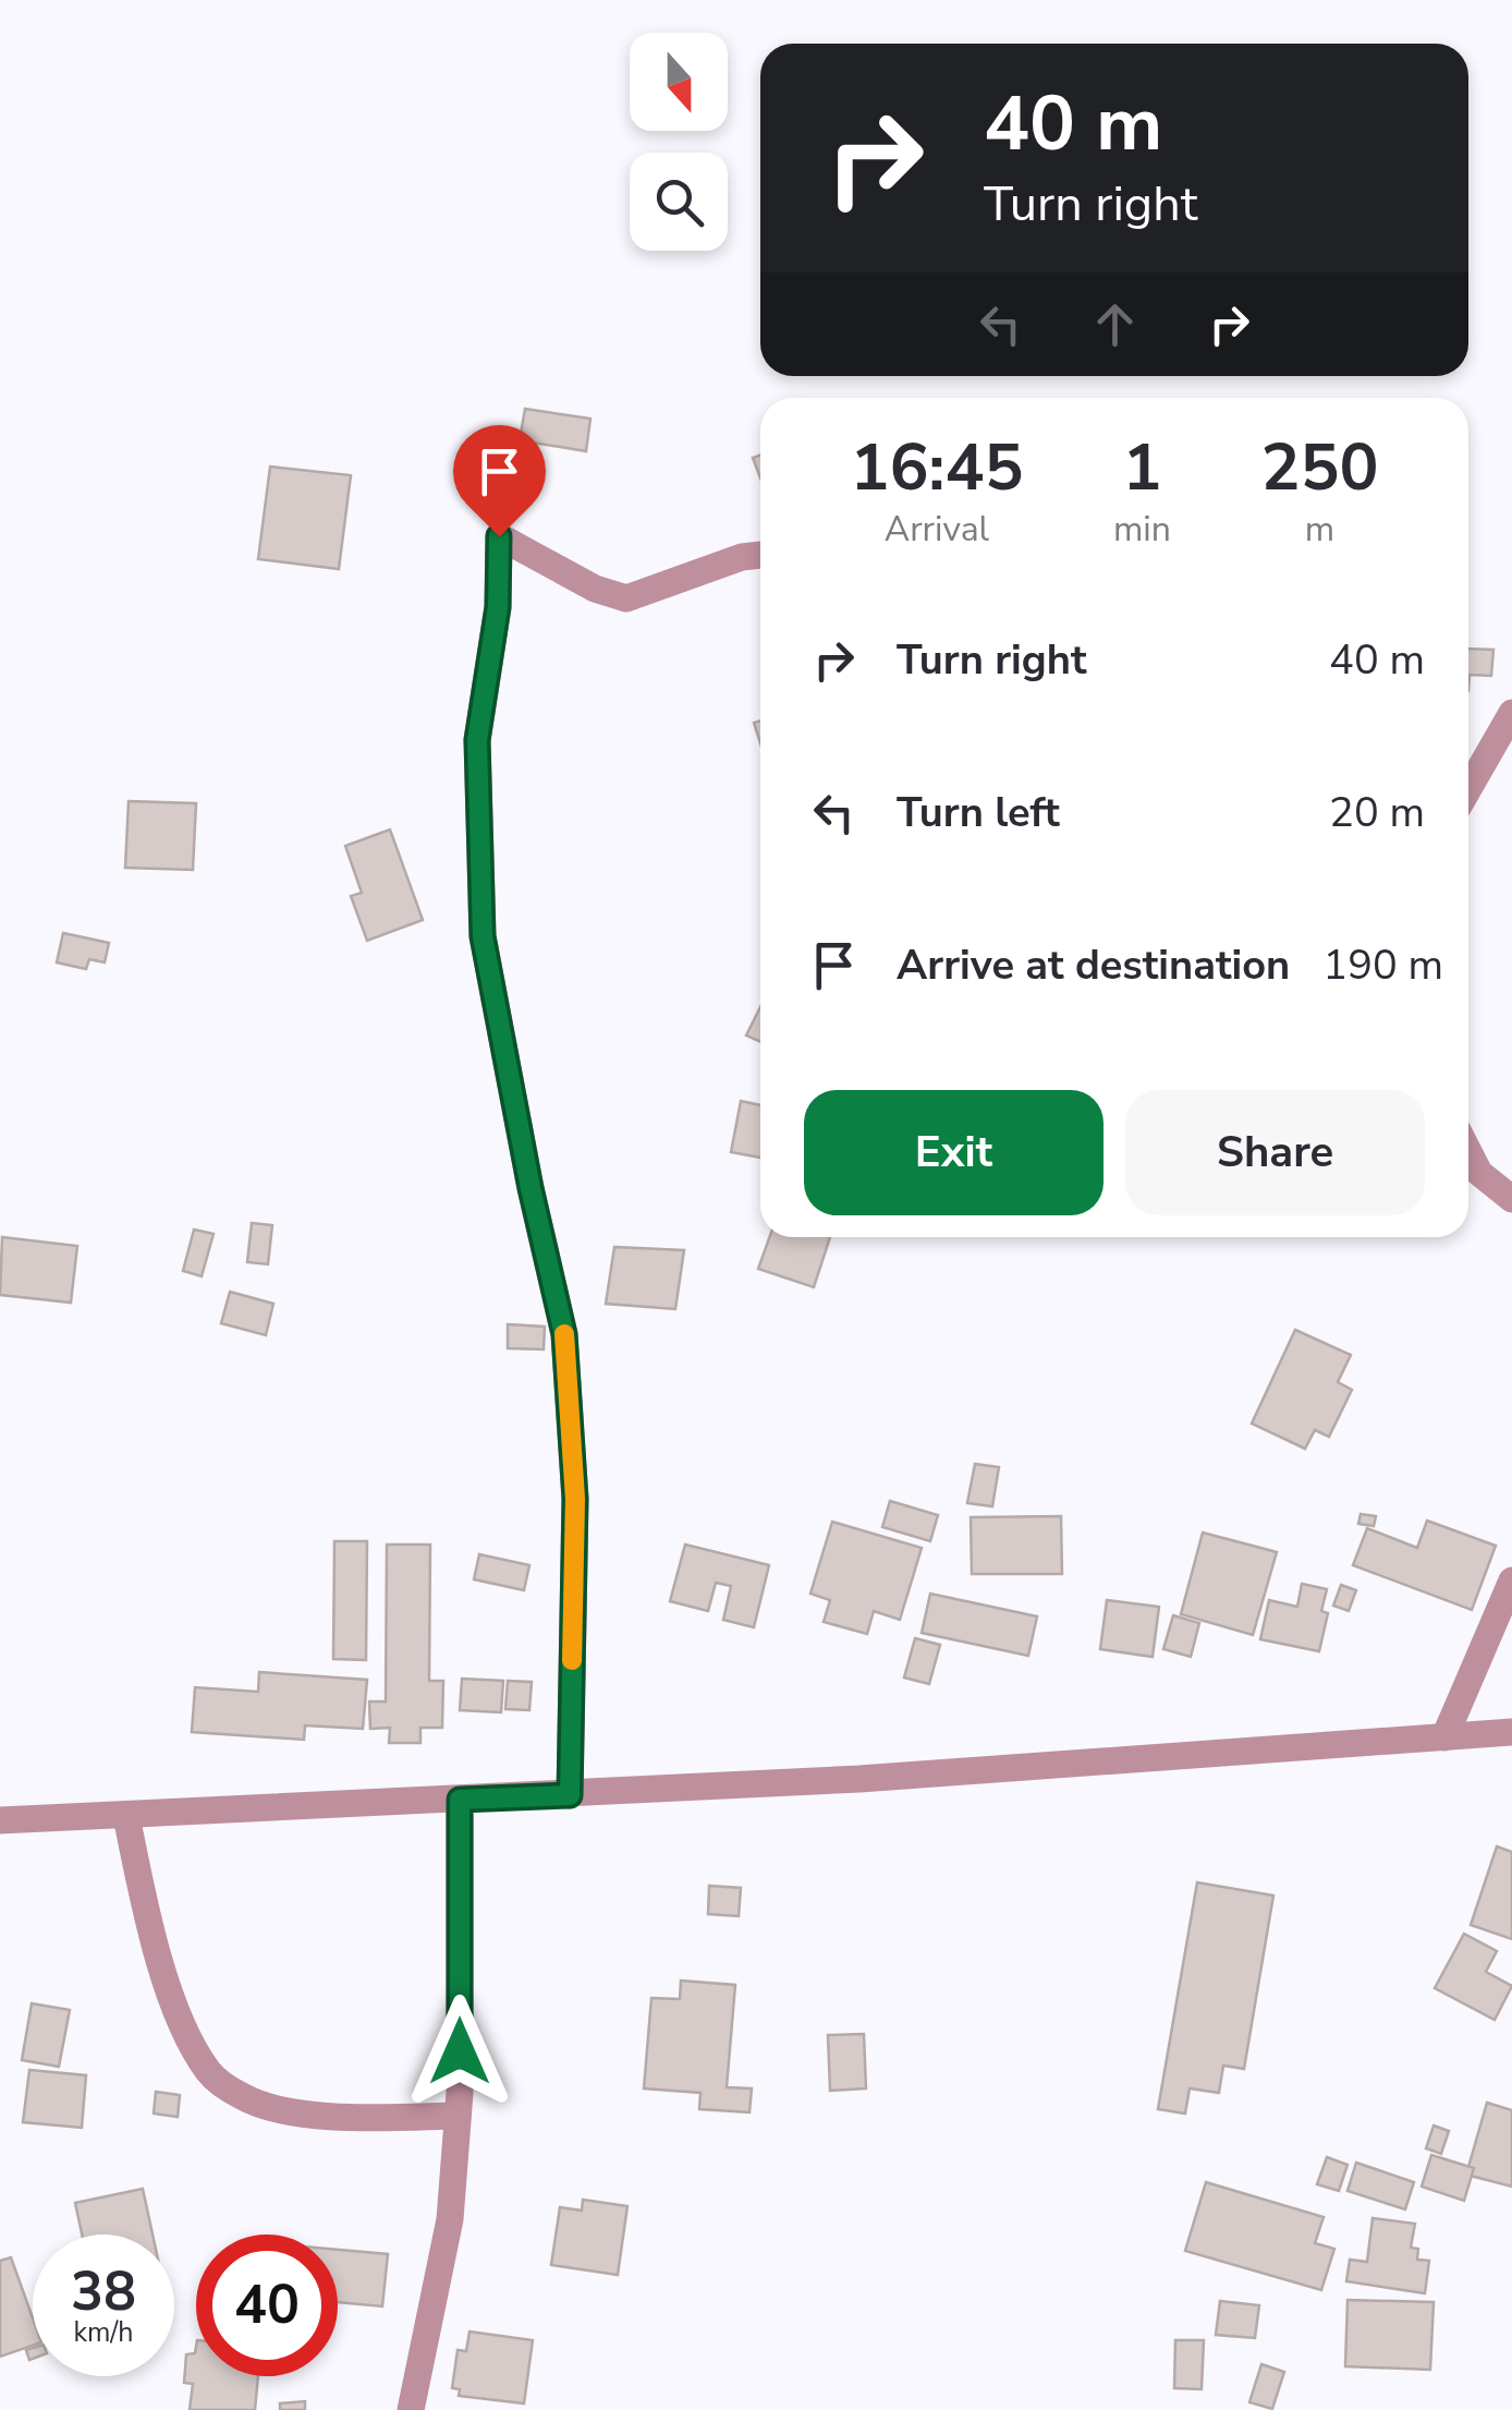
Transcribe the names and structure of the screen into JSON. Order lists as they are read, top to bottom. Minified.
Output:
{"north":"bottom","page":{"turn":["40 m","Turn right"],"eta":["16:45","Arrival","1","min","250","m"],"list":[{"name":"Turn right","value":"40 m"},{"name":"Turn left","value":"20 m"},{"name":"Arrive at destination","value":"190 m"}],"buttons":["Exit","Share"],"speed":"38 km/h","limit":"40"}}
